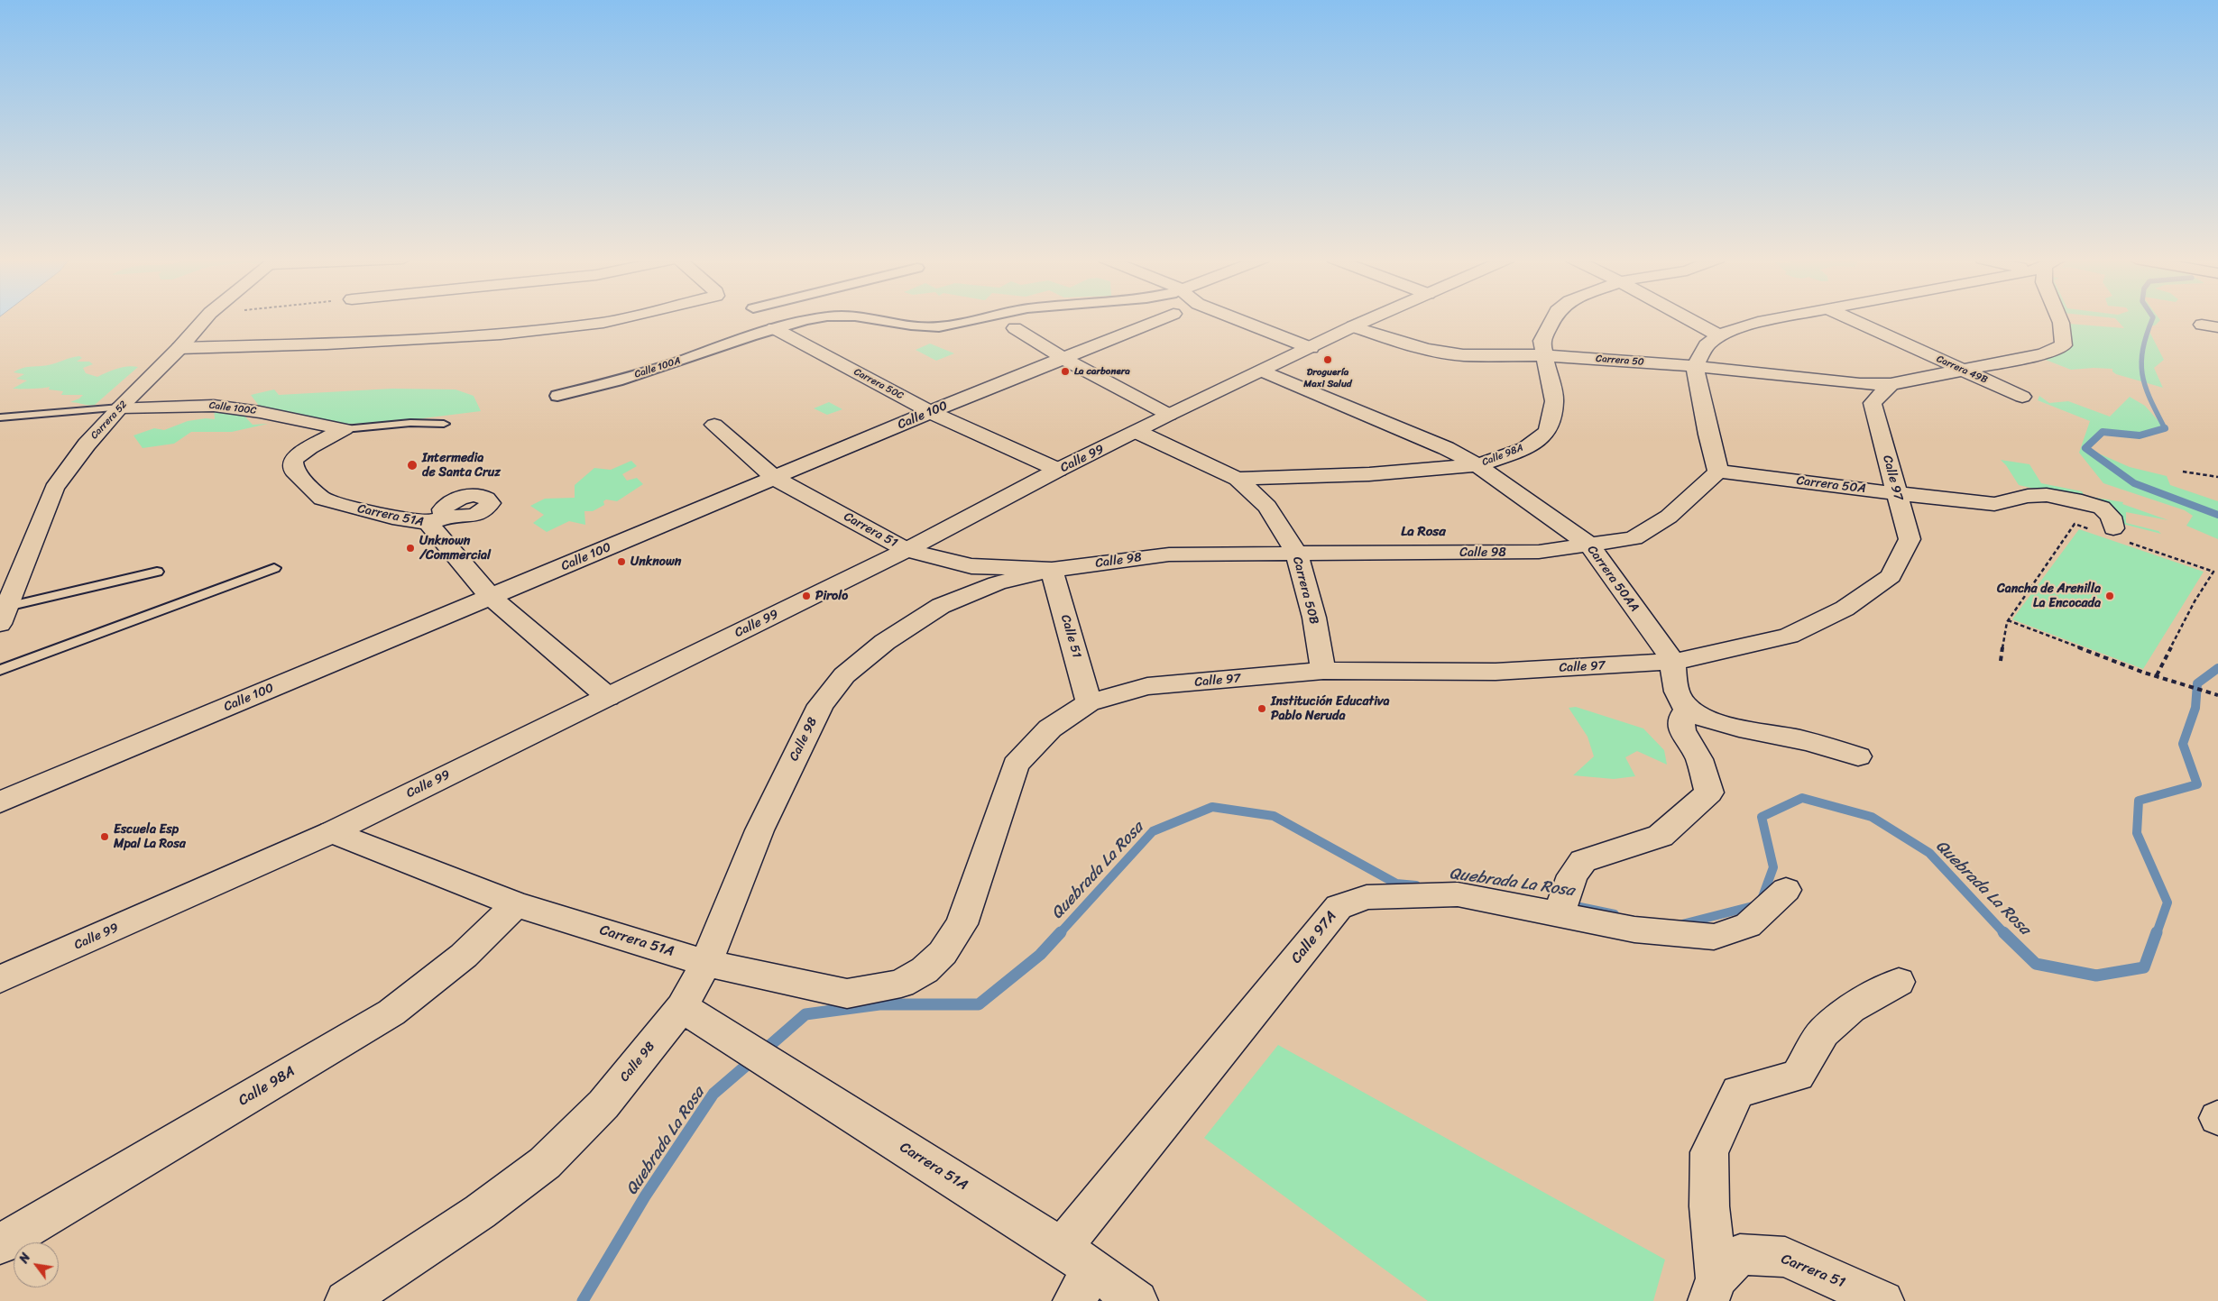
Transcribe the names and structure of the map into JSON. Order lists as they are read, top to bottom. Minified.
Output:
{"streets":{"street":["Carrera 50","Calle 100A","Carrera 49B","Carrera 50C","Calle 100C","Calle 100","Carrera 52","Calle 98A","Calle 99","Calle 97","Carrera 50A","Carrera 51A","Carrera 51","Calle 98","Carrera 50AA","Carrera 50B","Calle 51","Calle 97A"]},"crossings":[["Carrera 50","Calle 98A"],["Carrera 50","Calle 99"],["Carrera 50","Calle 97"],["Calle 100A","Carrera 50C"],["Carrera 50C","Calle 100"],["Carrera 50C","Calle 99"],["Calle 100C","Carrera 52"],["Calle 100C","Carrera 51A"],["Calle 100","Carrera 51A"],["Calle 100","Carrera 51"],["Calle 98A","Carrera 51A"],["Calle 98A","Carrera 50AA"],["Calle 98A","Carrera 50B"],["Calle 99","Carrera 51A"],["Calle 99","Carrera 51"],["Calle 99","Carrera 50AA"],["Calle 99","Carrera 50B"],["Calle 97","Carrera 50A"],["Calle 97","Carrera 51A"],["Calle 97","Carrera 50AA"],["Calle 97","Carrera 50B"],["Calle 97","Calle 51"],["Carrera 50A","Calle 98"],["Carrera 51A","Calle 98"],["Carrera 51A","Calle 97A"],["Carrera 51","Calle 98"],["Carrera 51","Calle 51"],["Calle 98","Carrera 50AA"],["Calle 98","Carrera 50B"],["Calle 98","Calle 51"]],"districts":["La Rosa"],"water":["Quebrada La Rosa"],"places":["Droguería Maxi Salud","La carbonera","Intermedia de Santa Cruz","Unknown /Commercial","Unknown","Pirolo","Cancha de Arenilla La Encocada","Institución Educativa Pablo Neruda","Escuela Esp Mpal La Rosa"],"north":"top left"}
